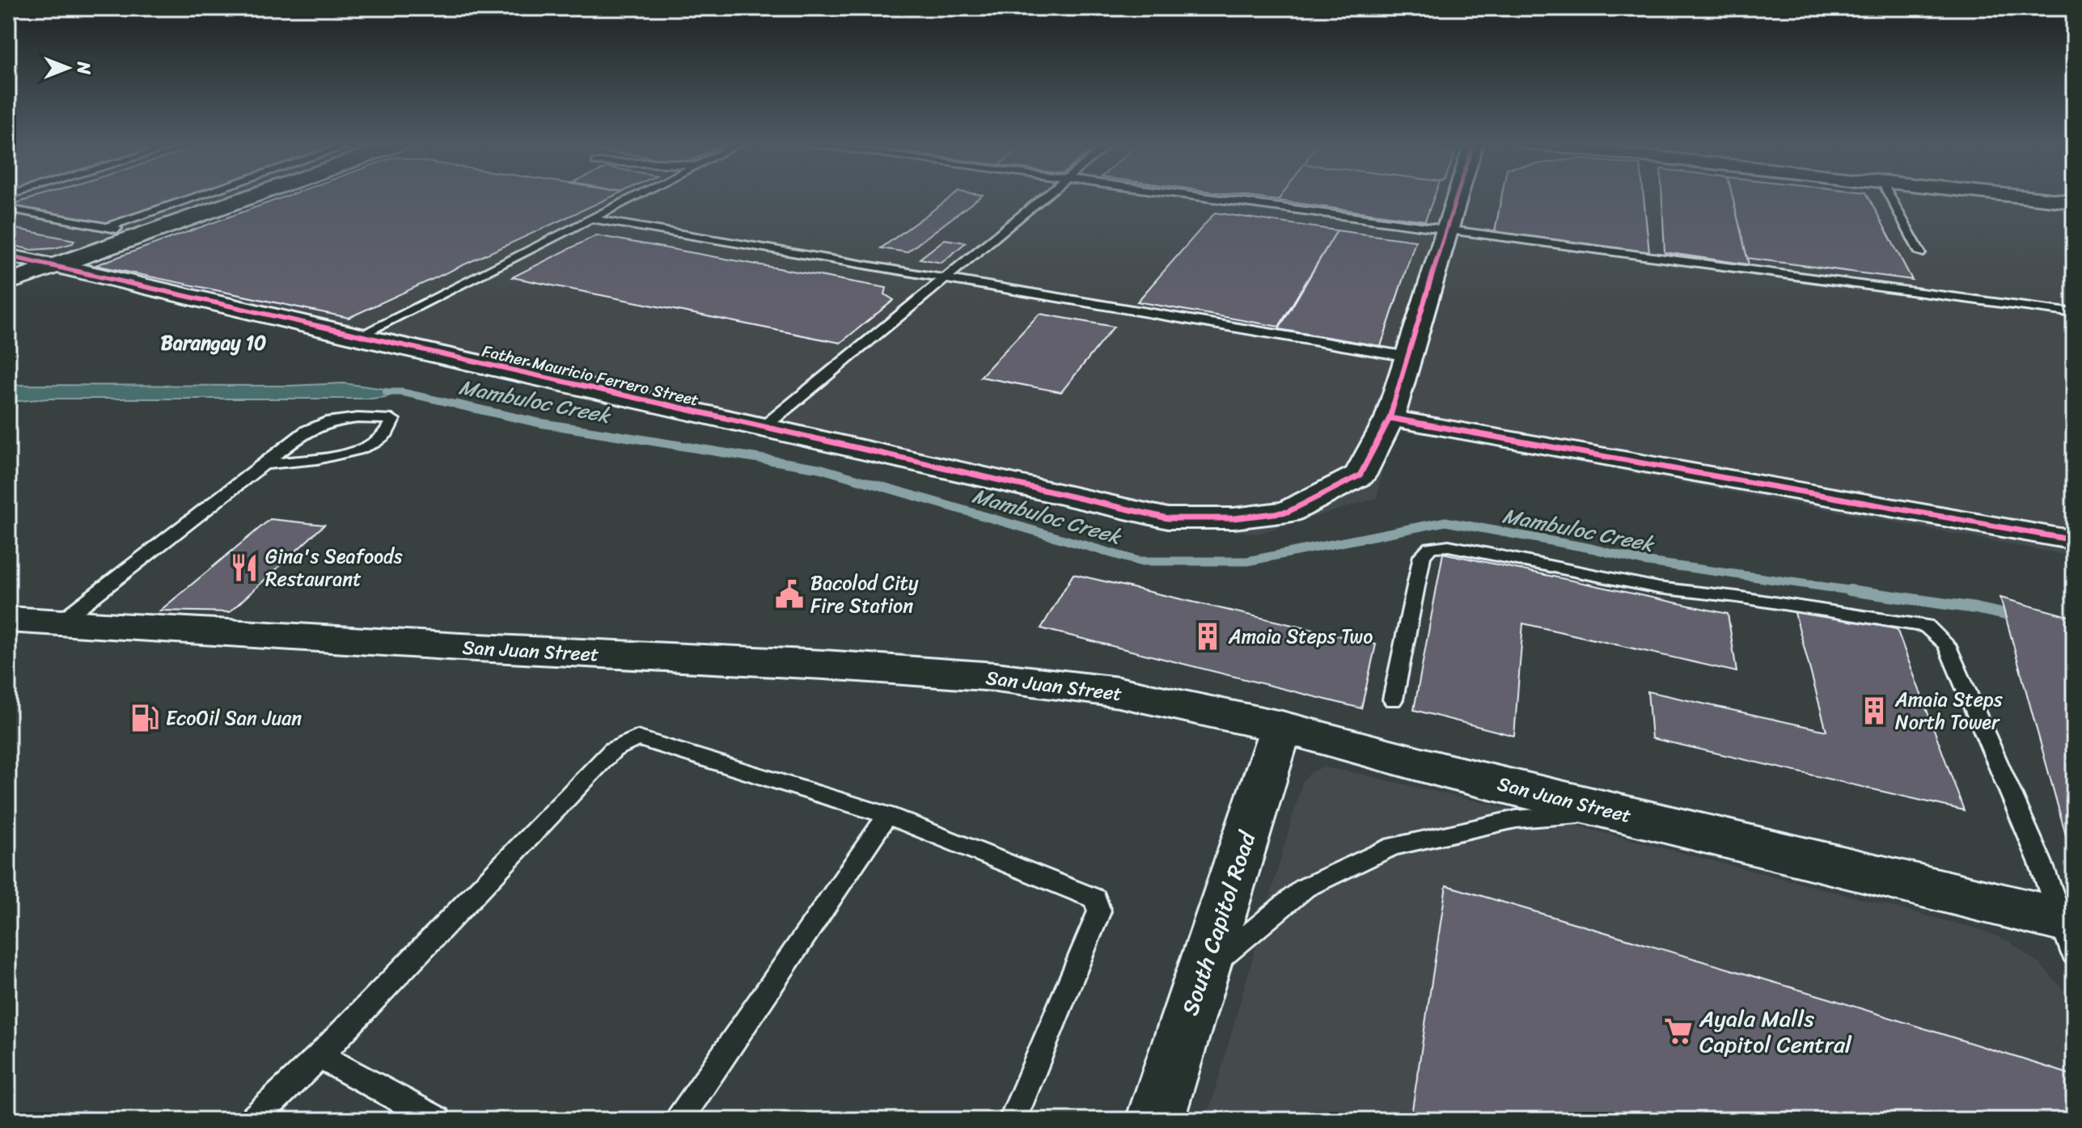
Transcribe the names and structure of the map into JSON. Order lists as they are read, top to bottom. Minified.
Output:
{"streets":{"street":["Father Mauricio Ferrero Street","San Juan Street","South Capitol Road"]},"crossings":[["San Juan Street","South Capitol Road"]],"districts":["Barangay 10"],"water":["Mambuloc Creek"],"places":{"restaurant":["Gina's Seafoods Restaurant"],"public building":["Bacolod City Fire Station"],"building":["Amaia Steps Two","Amaia Steps North Tower"],"fuel station":["EcoOil San Juan"],"supermarket":["Ayala Malls Capitol Central"]},"north":"right"}
